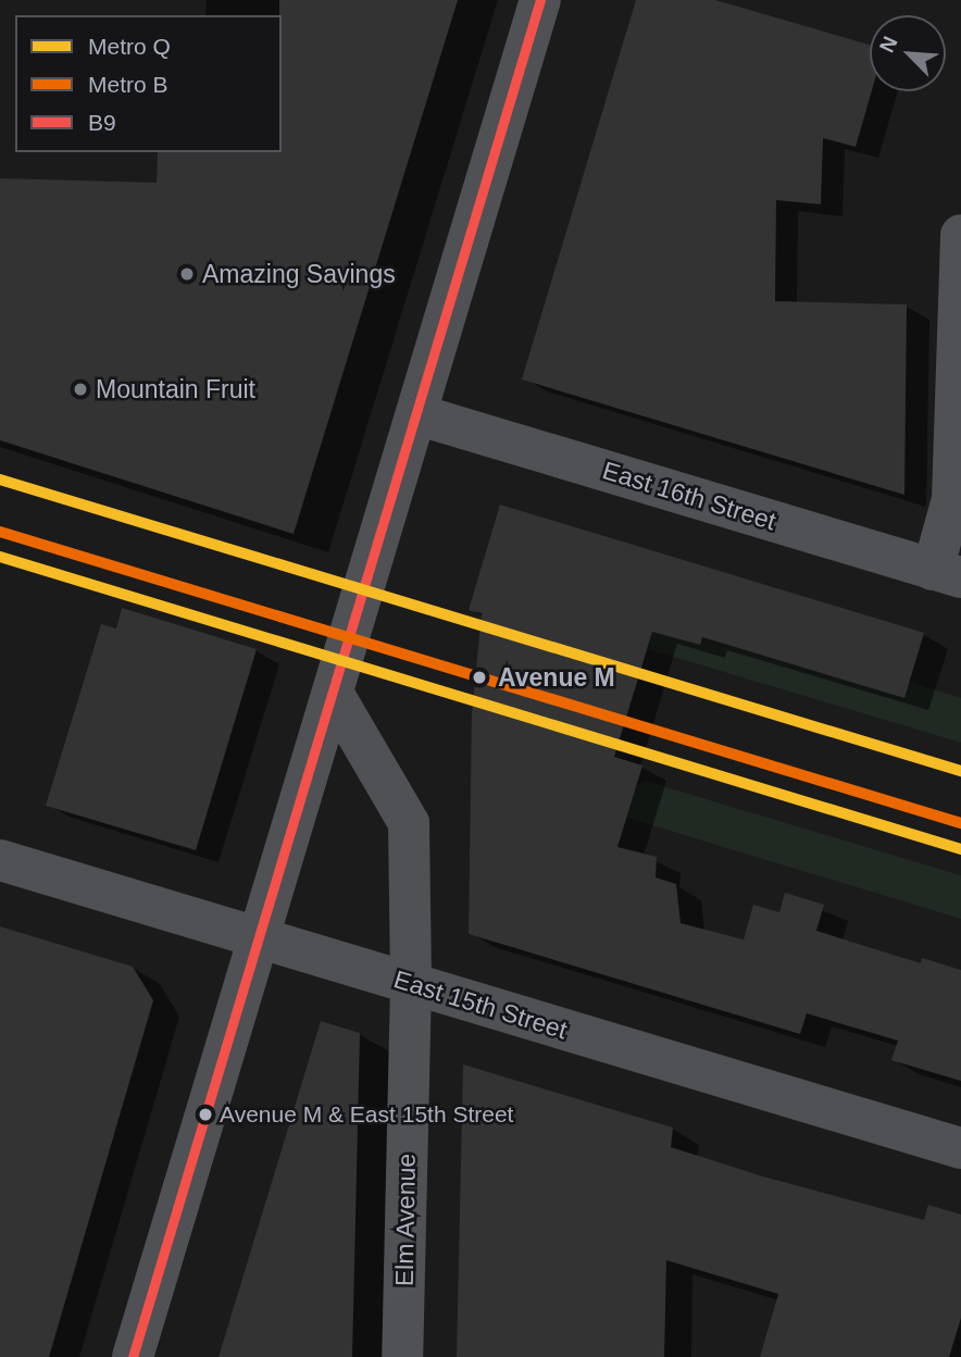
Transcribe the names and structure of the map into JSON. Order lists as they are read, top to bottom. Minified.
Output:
{"streets":{"street":["East 16th Street","East 15th Street","Elm Avenue"]},"crossings":[["East 15th Street","Elm Avenue"]],"places":["Amazing Savings","Mountain Fruit","Avenue M","Avenue M & East 15th Street"],"lines":["transit line B9","metro line Q","metro line B"],"legend":["Metro Q","Metro B","B9"],"north":"top left"}
